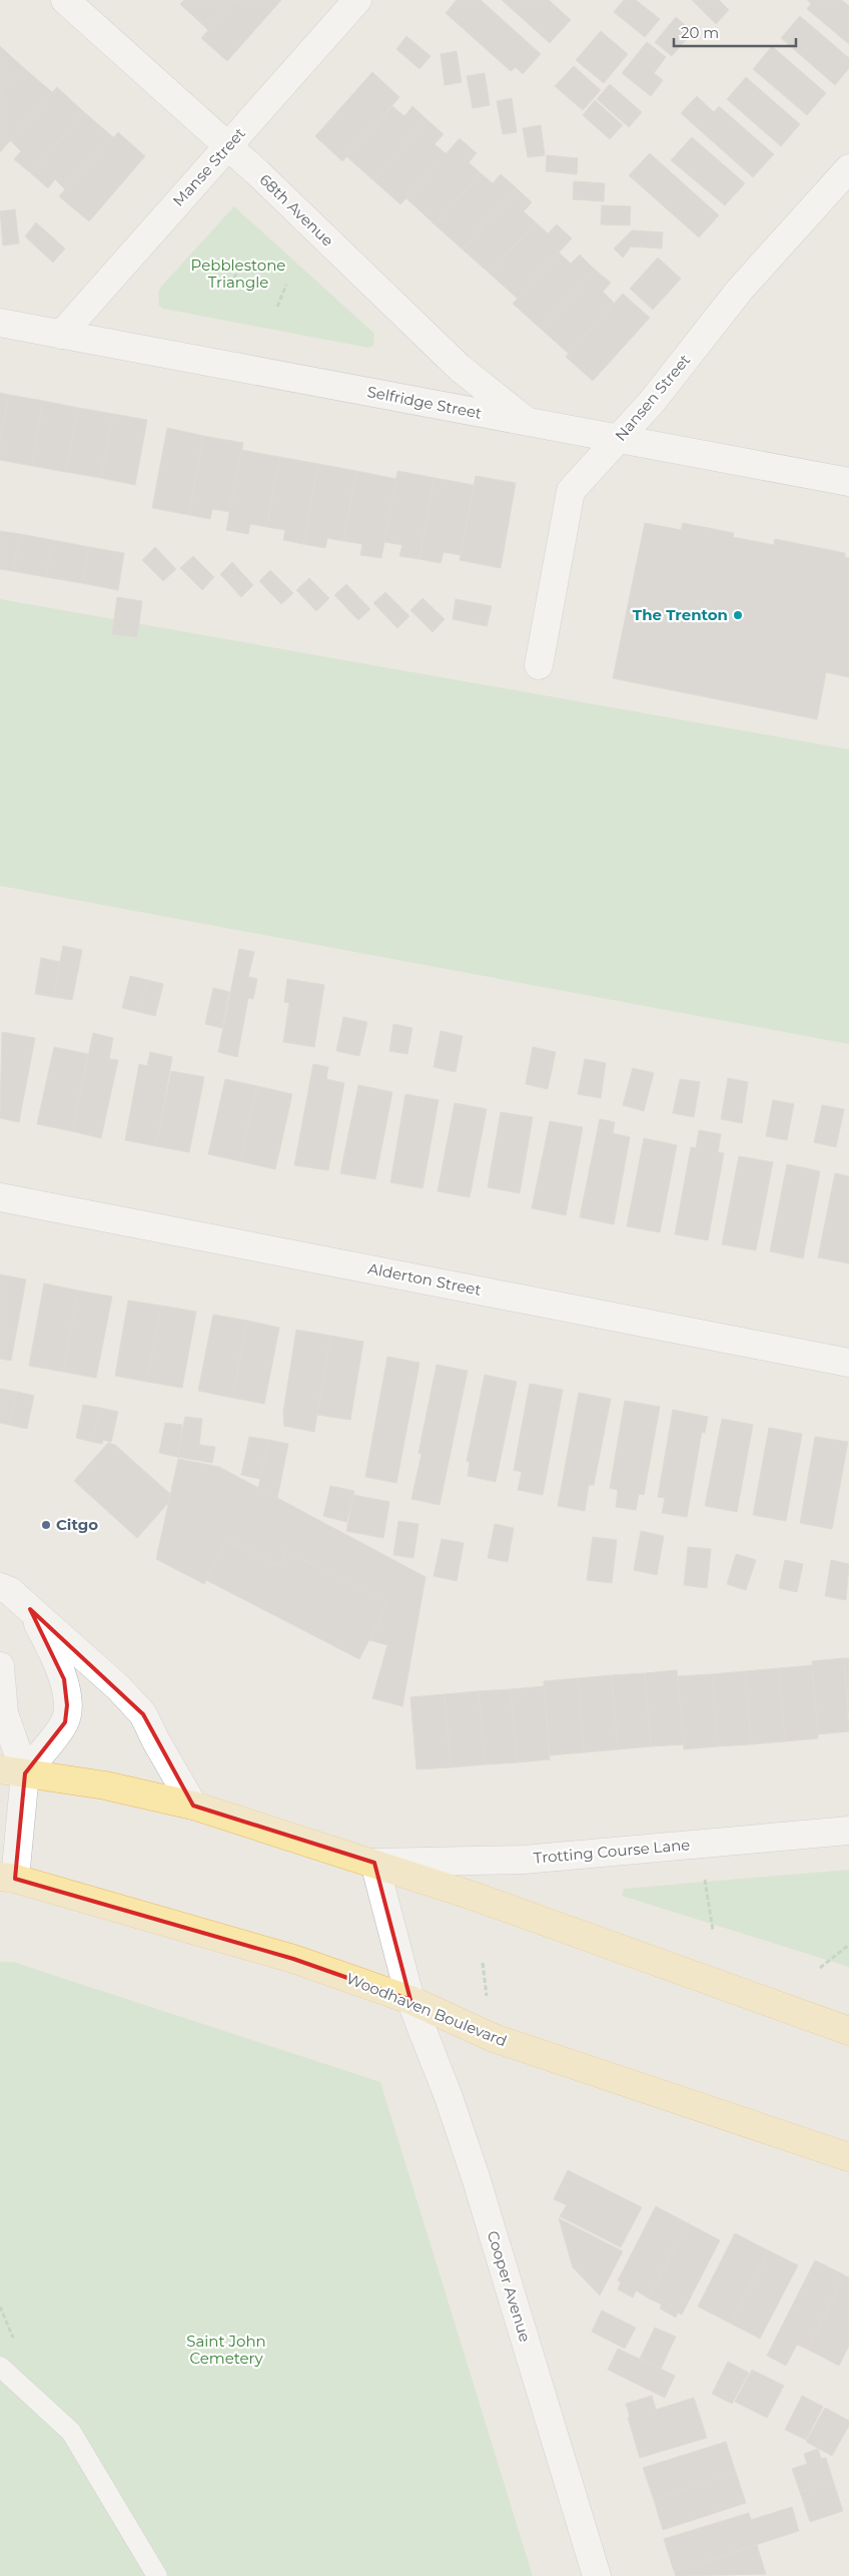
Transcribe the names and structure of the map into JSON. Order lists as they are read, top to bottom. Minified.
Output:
{"streets":{"main road":["Woodhaven Boulevard"],"street":["Manse Street","68th Avenue","Nansen Street","Selfridge Street","Alderton Street","Trotting Course Lane","Cooper Avenue"]},"crossings":[["Manse Street","68th Avenue"],["Manse Street","Selfridge Street"],["68th Avenue","Selfridge Street"],["Nansen Street","Selfridge Street"],["Trotting Course Lane","Cooper Avenue"],["Woodhaven Boulevard","Cooper Avenue"]],"parks":["Pebblestone Triangle","Saint John Cemetery"],"places":["The Trenton","Citgo"],"scale_bar":"20 m"}
